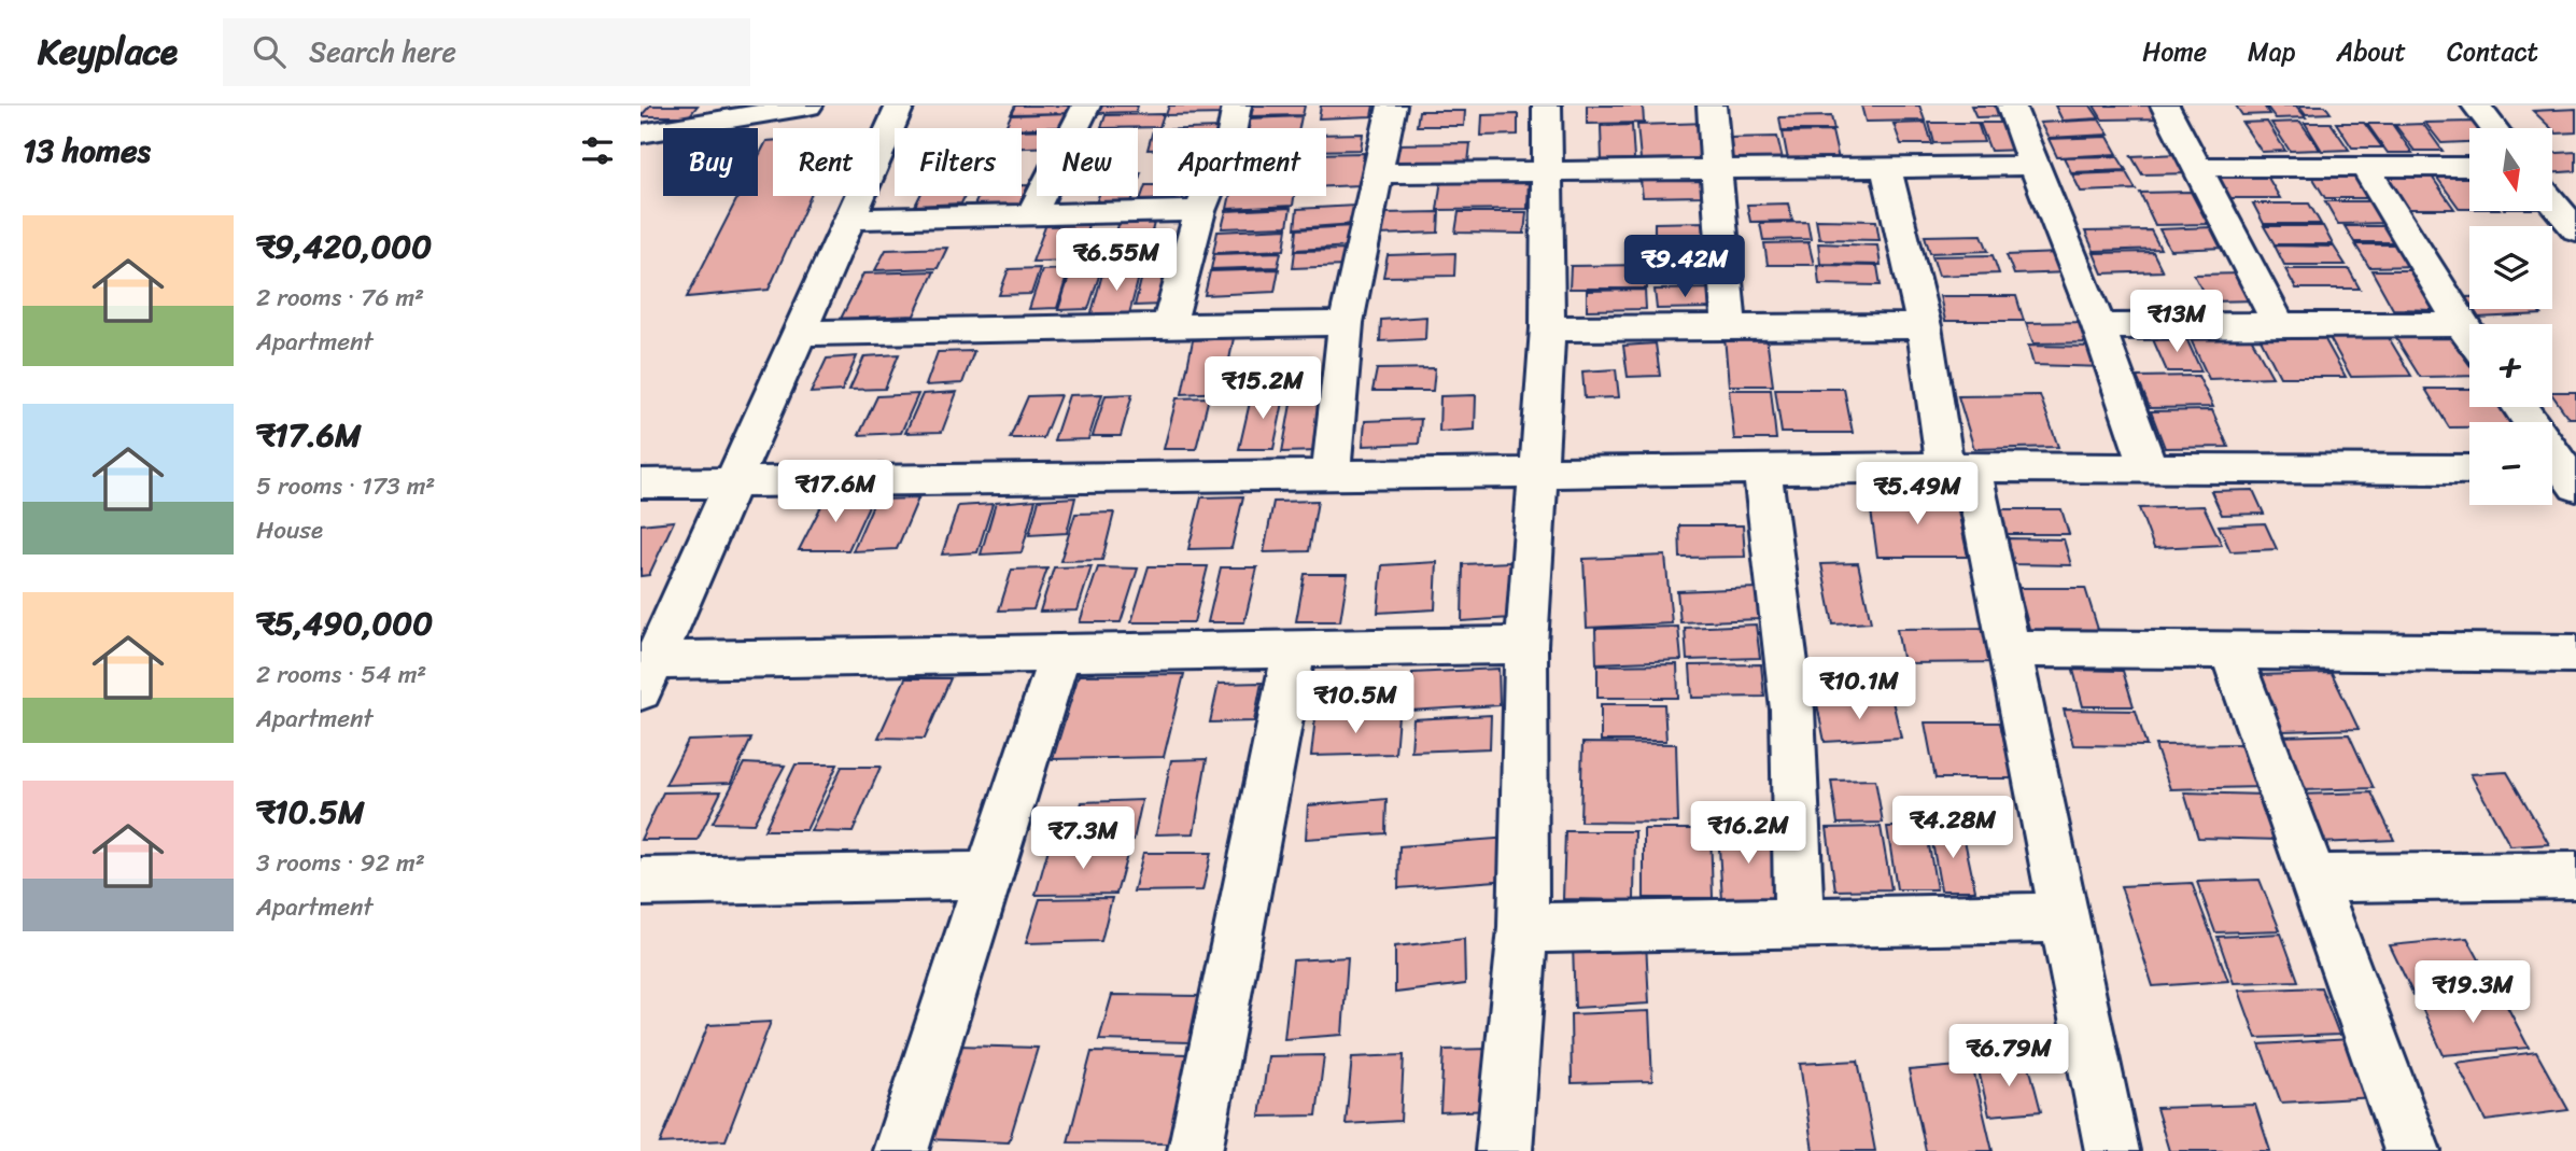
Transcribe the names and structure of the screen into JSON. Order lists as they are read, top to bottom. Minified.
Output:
{"north":"bottom","page":{"header":"Keyplace","search":"Search here","nav":["Home","Map","About","Contact"],"heading":"13 homes","map_buttons":["+","−"],"chip":["Buy","Rent","Filters","New","Apartment"],"list":[{"name":"₹9,420,000","note":"2 rooms · 76 m² · Apartment"},{"name":"₹17.6M","note":"5 rooms · 173 m² · House"},{"name":"₹5,490,000","note":"2 rooms · 54 m² · Apartment"},{"name":"₹10.5M","note":"3 rooms · 92 m² · Apartment"}],"price":["₹6.55M","₹9.42M","₹13M","₹15.2M","₹17.6M","₹5.49M","₹10.1M","₹10.5M","₹4.28M","₹16.2M","₹7.3M","₹19.3M","₹6.79M"]}}
